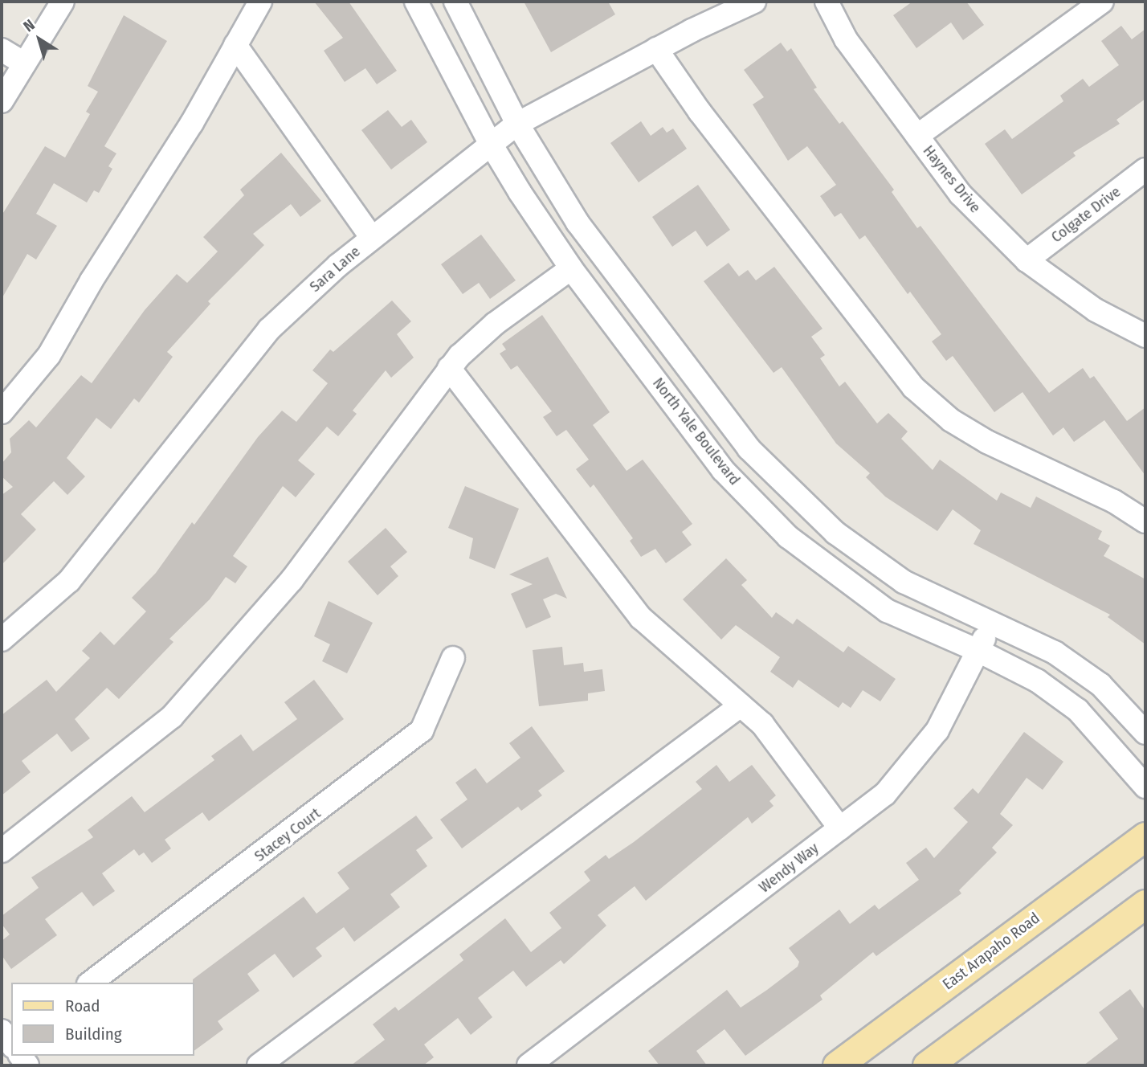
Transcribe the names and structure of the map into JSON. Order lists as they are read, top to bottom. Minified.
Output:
{"streets":{"main road":["East Arapaho Road"],"street":["Haynes Drive","Colgate Drive","Sara Lane","North Yale Boulevard","Stacey Court","Wendy Way"]},"crossings":[["Haynes Drive","Colgate Drive"],["Sara Lane","North Yale Boulevard"],["North Yale Boulevard","Wendy Way"]],"legend":["Road","Building"],"north":"top left"}
